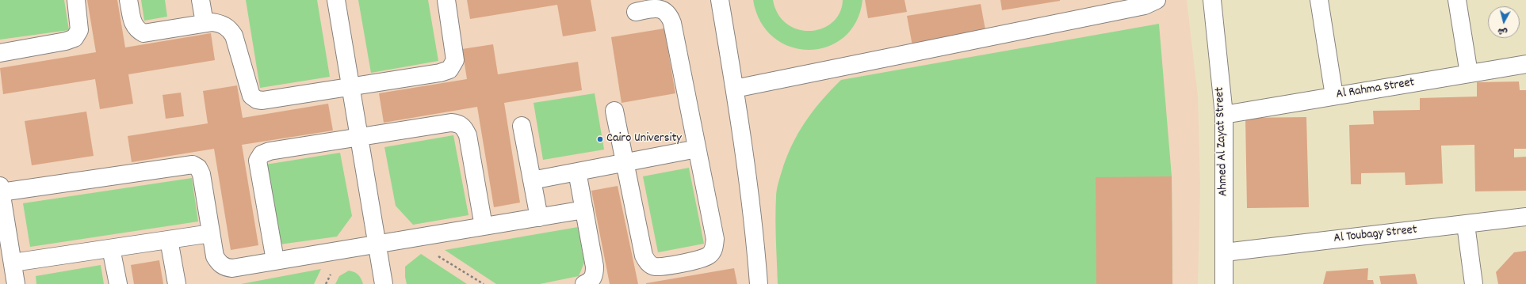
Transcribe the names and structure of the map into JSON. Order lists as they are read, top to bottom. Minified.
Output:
{"streets":{"street":["Al Rahma Street","Ahmed Al Zayat Street","Al Toubagy Street"]},"crossings":[["Al Rahma Street","Ahmed Al Zayat Street"],["Ahmed Al Zayat Street","Al Toubagy Street"]],"places":["Cairo University"],"north":"bottom"}
